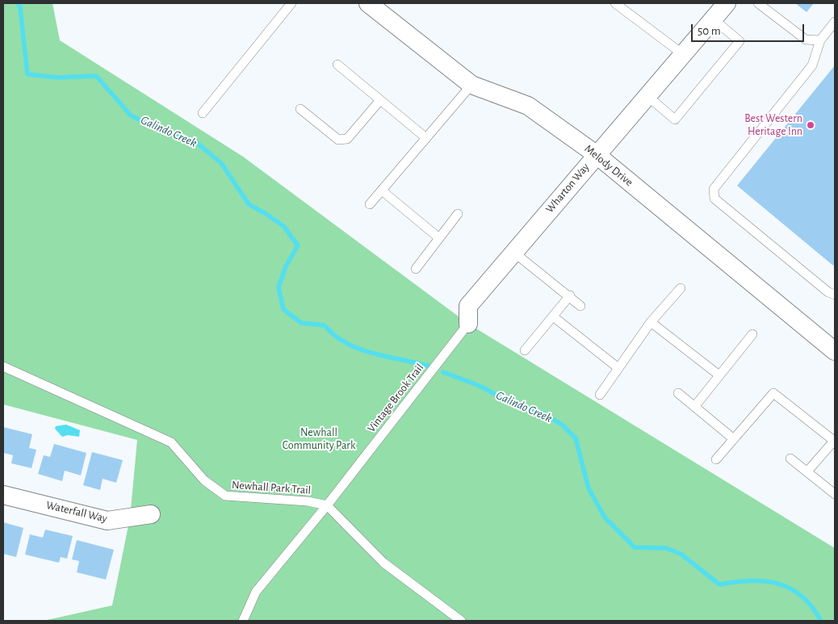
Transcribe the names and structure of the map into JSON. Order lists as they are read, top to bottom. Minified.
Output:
{"streets":{"street":["Melody Drive","Wharton Way","Waterfall Way"],"lane":["Vintage Brook Trail","Newhall Park Trail"]},"crossings":[["Melody Drive","Wharton Way"],["Wharton Way","Vintage Brook Trail"],["Vintage Brook Trail","Newhall Park Trail"]],"water":["Galindo Creek"],"parks":["Newhall Community Park"],"places":["Best Western Heritage Inn"],"scale_bar":"50 m"}
